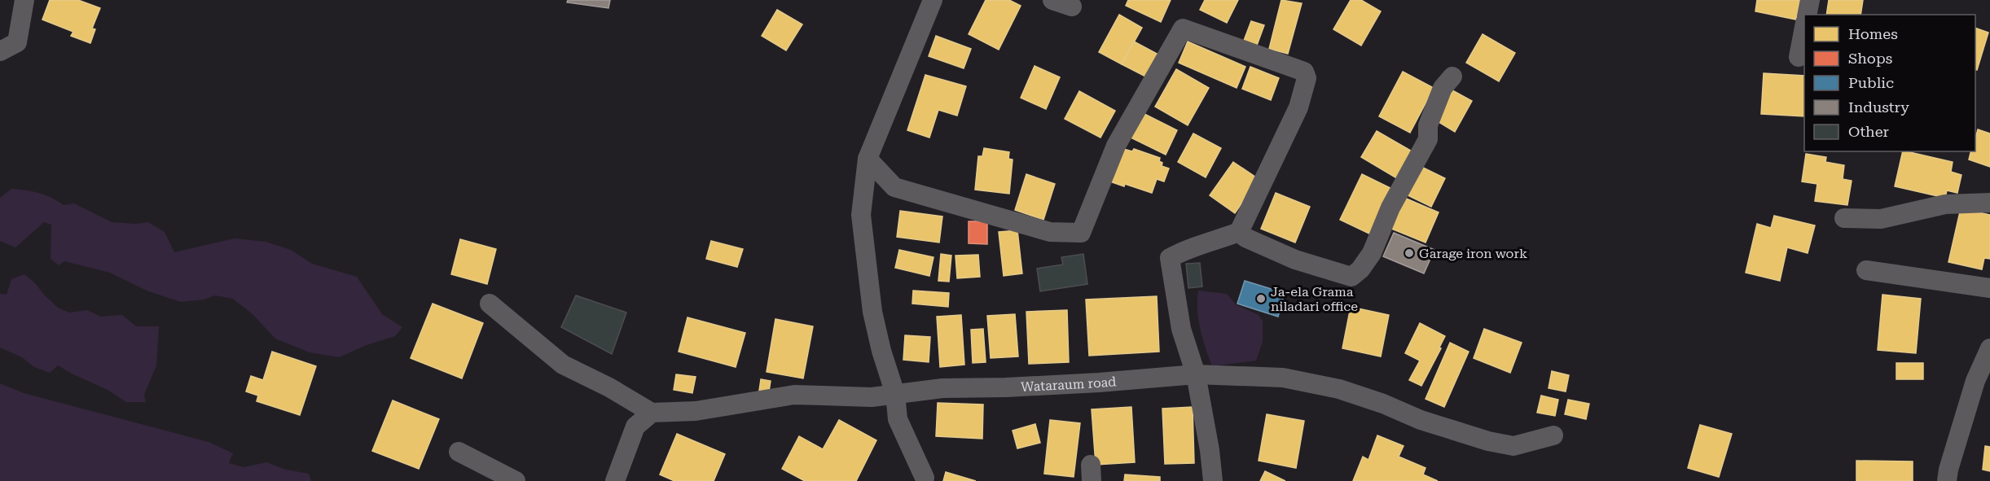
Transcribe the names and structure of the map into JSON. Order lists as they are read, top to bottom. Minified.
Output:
{"streets":{"street":["Wataraum road"]},"places":["Garage iron work","Ja-ela Grama niladari office"],"legend":["Homes","Shops","Public","Industry","Other"]}
